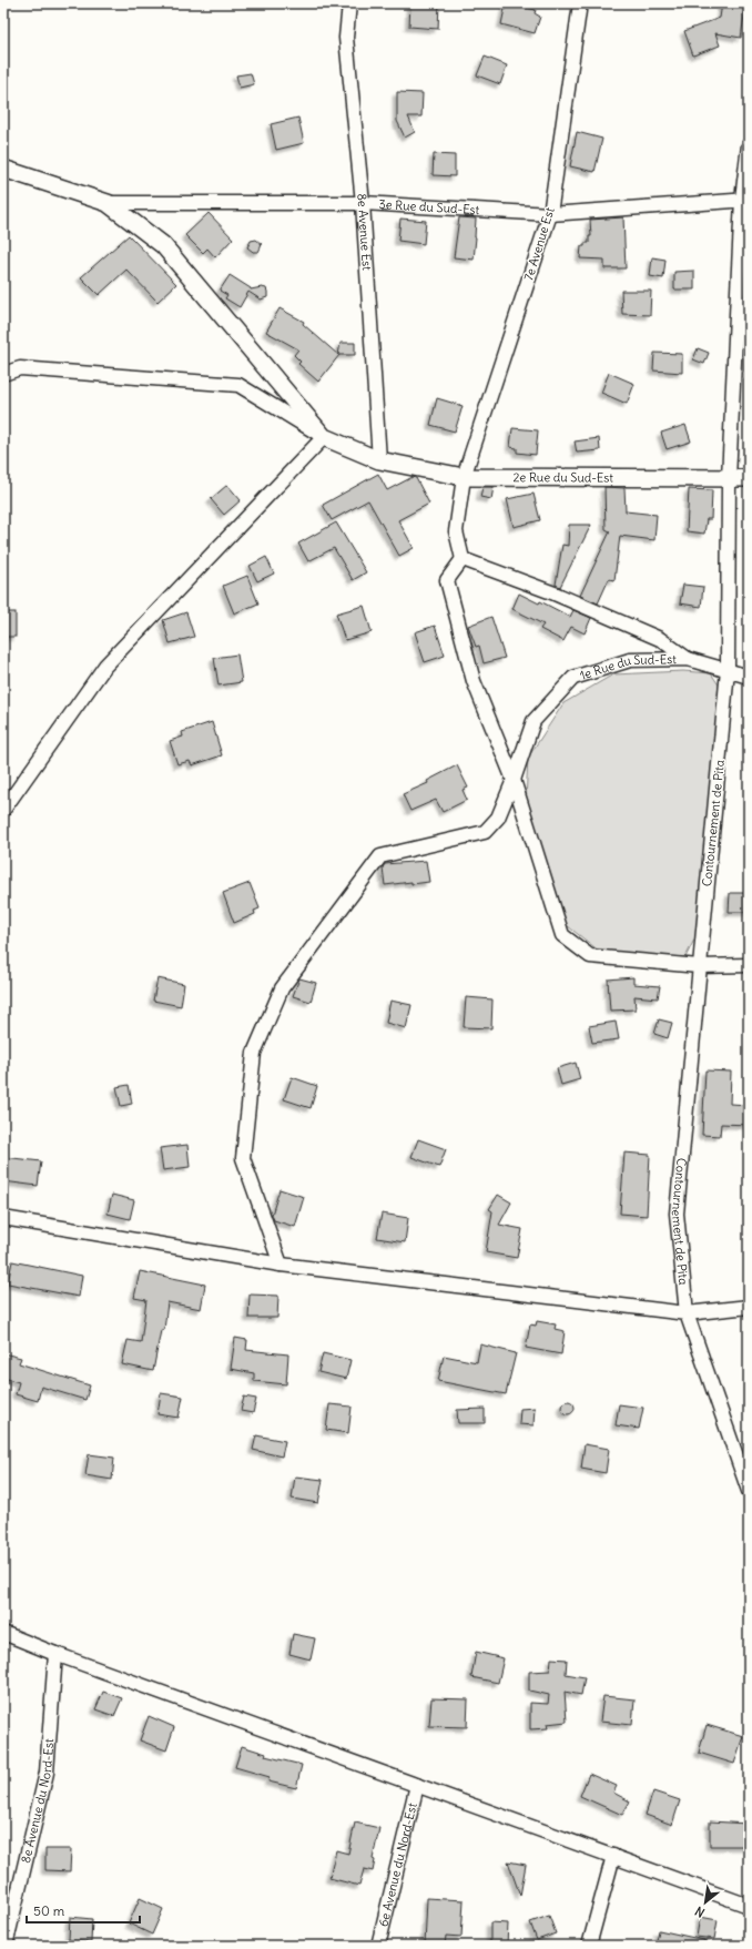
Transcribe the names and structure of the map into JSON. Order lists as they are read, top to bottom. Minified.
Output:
{"streets":{"street":["3e Rue du Sud-Est","8e Avenue Est","7e Avenue Est","2e Rue du Sud-Est","1e Rue du Sud-Est","Contournement de Pita","8e Avenue du Nord-Est","6e Avenue du Nord-Est"]},"crossings":[["3e Rue du Sud-Est","8e Avenue Est"],["3e Rue du Sud-Est","7e Avenue Est"],["3e Rue du Sud-Est","Contournement de Pita"],["8e Avenue Est","2e Rue du Sud-Est"],["7e Avenue Est","2e Rue du Sud-Est"],["2e Rue du Sud-Est","Contournement de Pita"],["1e Rue du Sud-Est","Contournement de Pita"]],"scale_bar":"50 m","north":"bottom left"}
